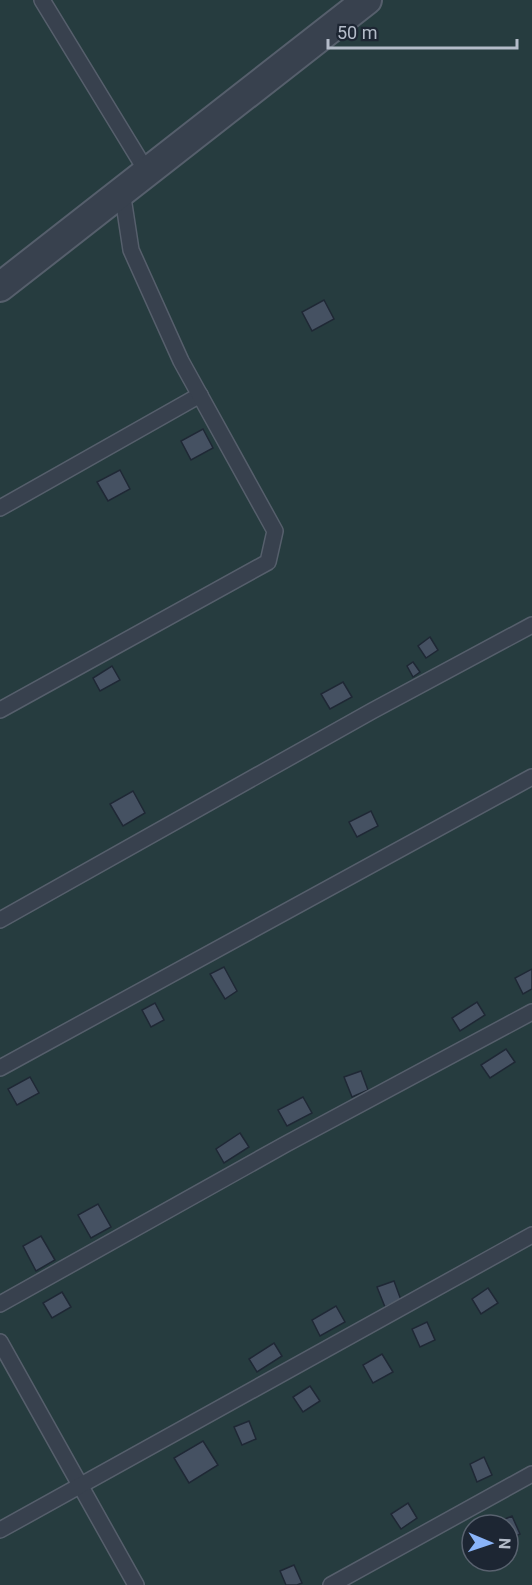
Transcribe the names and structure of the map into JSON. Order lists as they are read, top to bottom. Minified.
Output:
{"scale_bar":"50 m","north":"right"}
